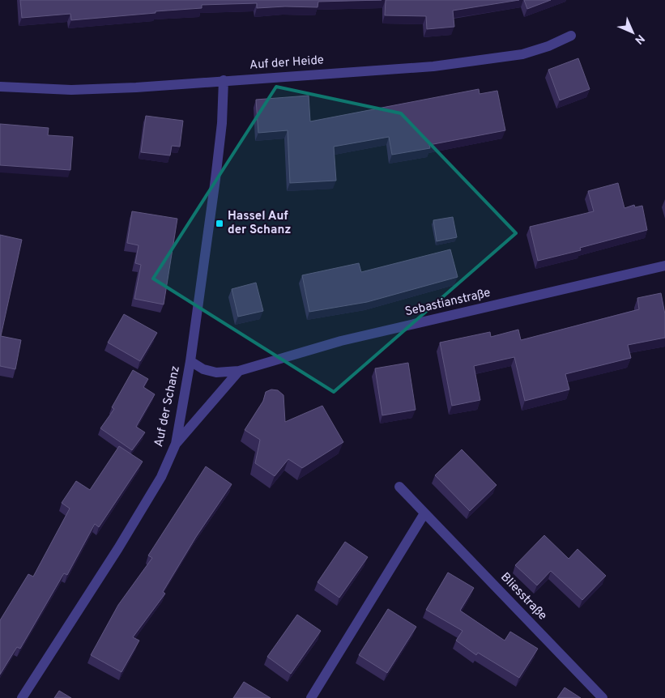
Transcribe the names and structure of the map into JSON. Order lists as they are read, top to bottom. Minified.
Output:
{"streets":{"street":["Auf der Heide","Sebastianstraße","Auf der Schanz","Bliesstraße"]},"crossings":[["Auf der Heide","Auf der Schanz"],["Sebastianstraße","Auf der Schanz"]],"places":{"transit":["Hassel Auf der Schanz"]},"north":"bottom right"}
